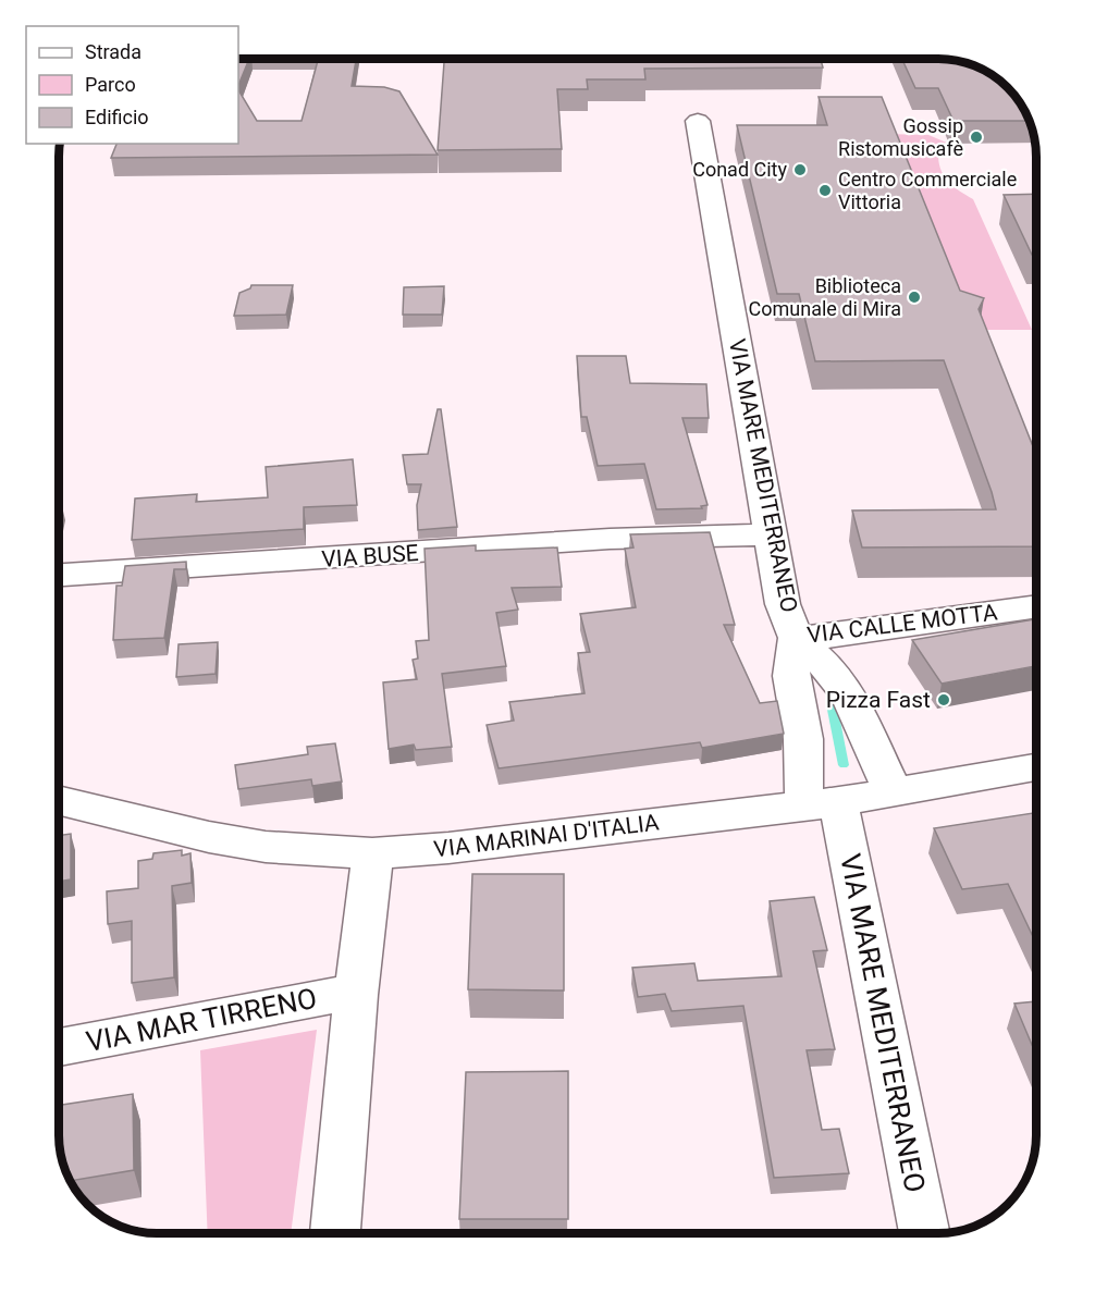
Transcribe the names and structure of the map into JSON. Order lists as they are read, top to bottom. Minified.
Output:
{"streets":{"street":["VIA MARE MEDITERRANEO","VIA BUSE","VIA CALLE MOTTA","VIA MARINAI D'ITALIA","VIA MAR TIRRENO"]},"crossings":[["VIA MARE MEDITERRANEO","VIA BUSE"],["VIA MARE MEDITERRANEO","VIA CALLE MOTTA"],["VIA MARE MEDITERRANEO","VIA MARINAI D'ITALIA"],["VIA MARINAI D'ITALIA","VIA MAR TIRRENO"]],"places":["Gossip Ristomusicafè","Conad City","Centro Commerciale Vittoria","Biblioteca Comunale di Mira","Pizza Fast"],"legend":["Strada","Parco","Edificio"]}
